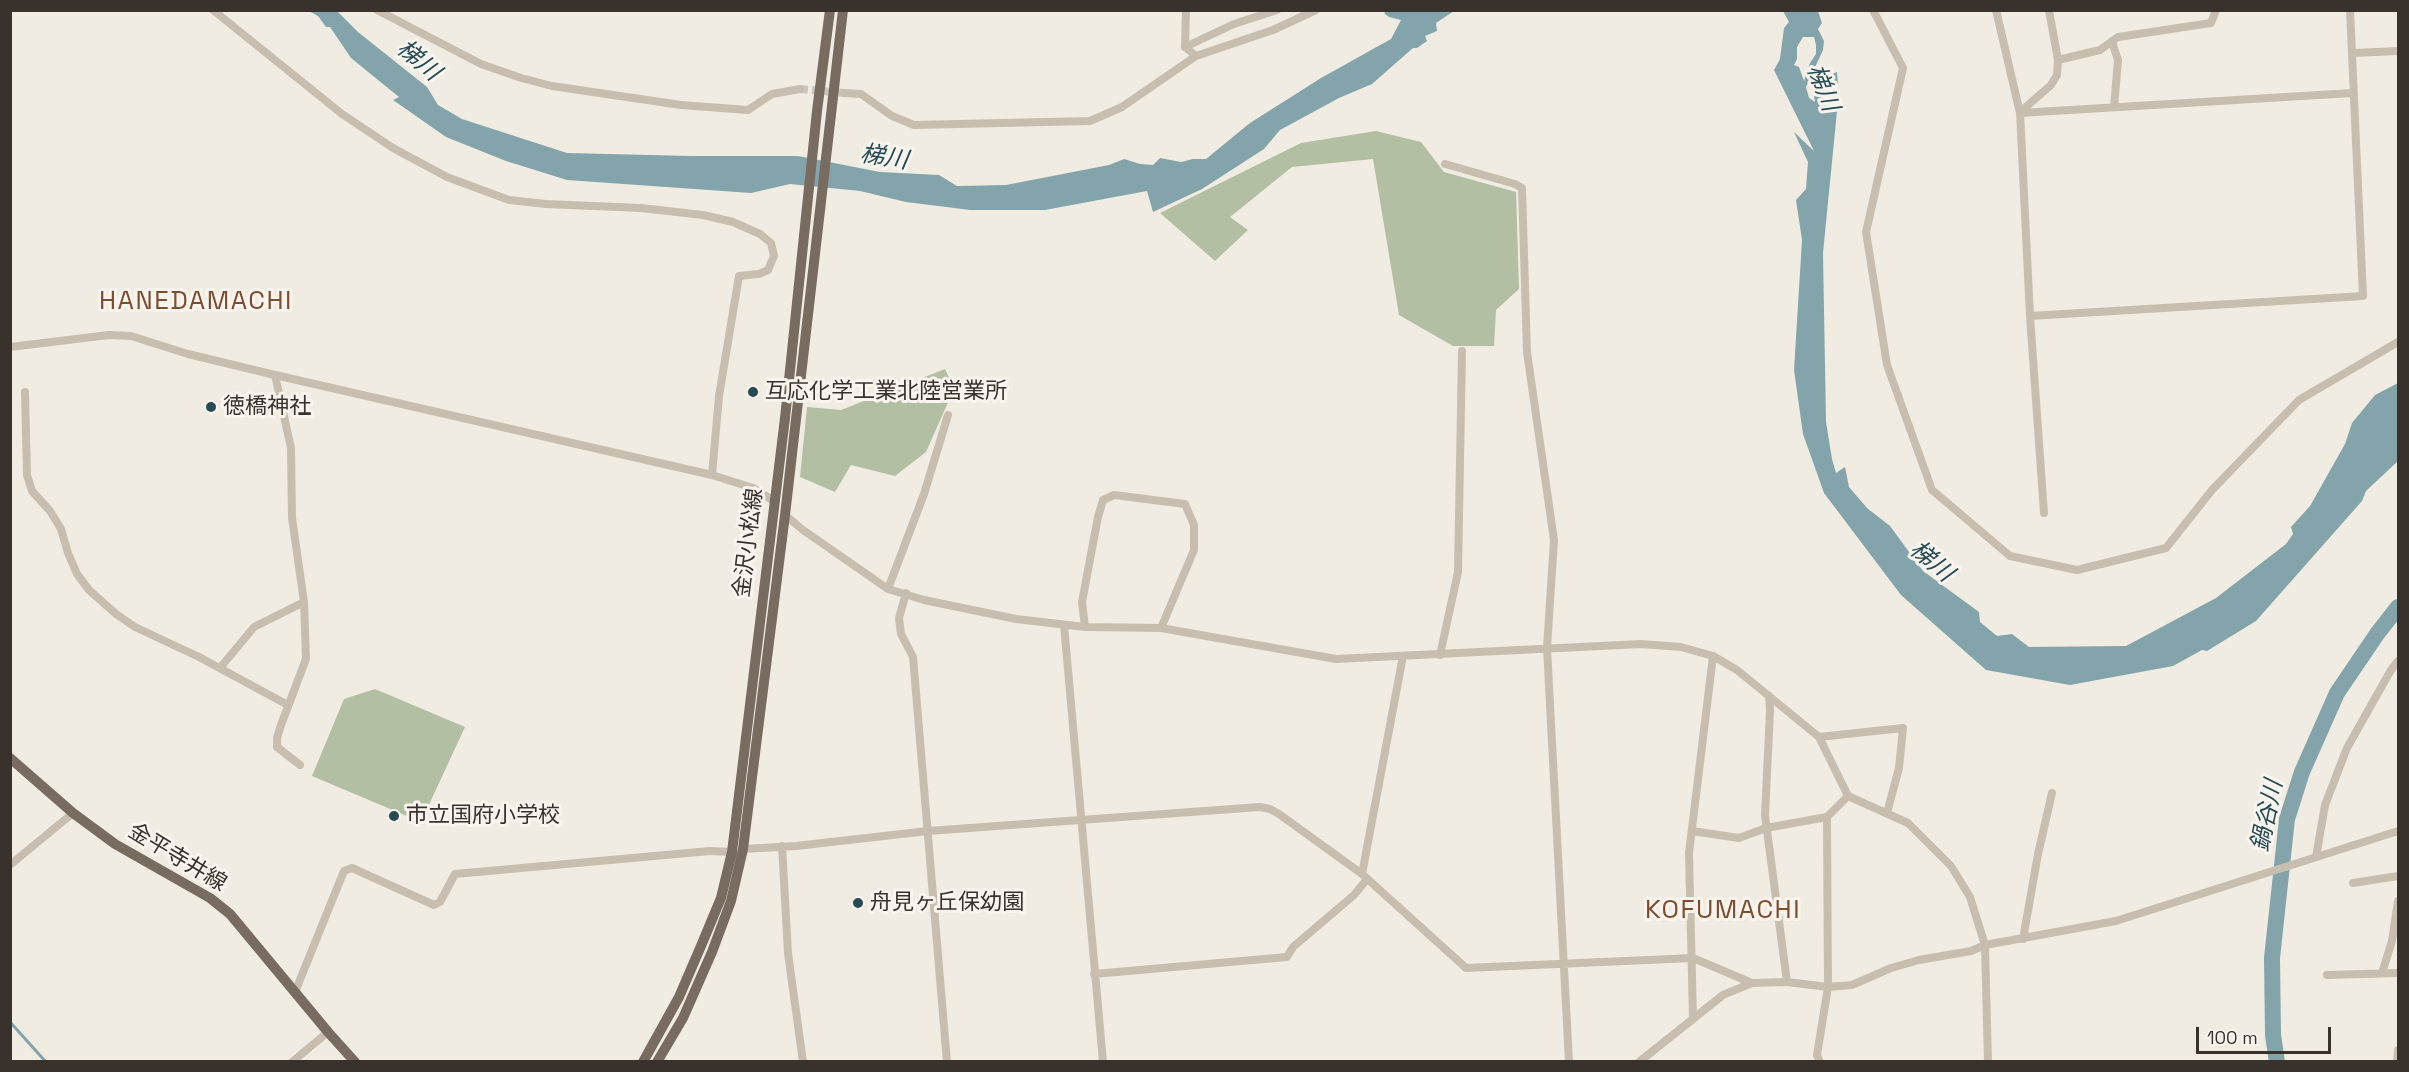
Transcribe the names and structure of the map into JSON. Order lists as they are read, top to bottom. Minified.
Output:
{"streets":{"main road":["金沢小松線","金平寺井線"]},"districts":["HANEDAMACHI","KOFUMACHI"],"water":["梯川","鍋谷川"],"places":["互応化学工業北陸営業所","徳橋神社","市立国府小学校","舟見ヶ丘保幼園"],"scale_bar":"100 m"}
